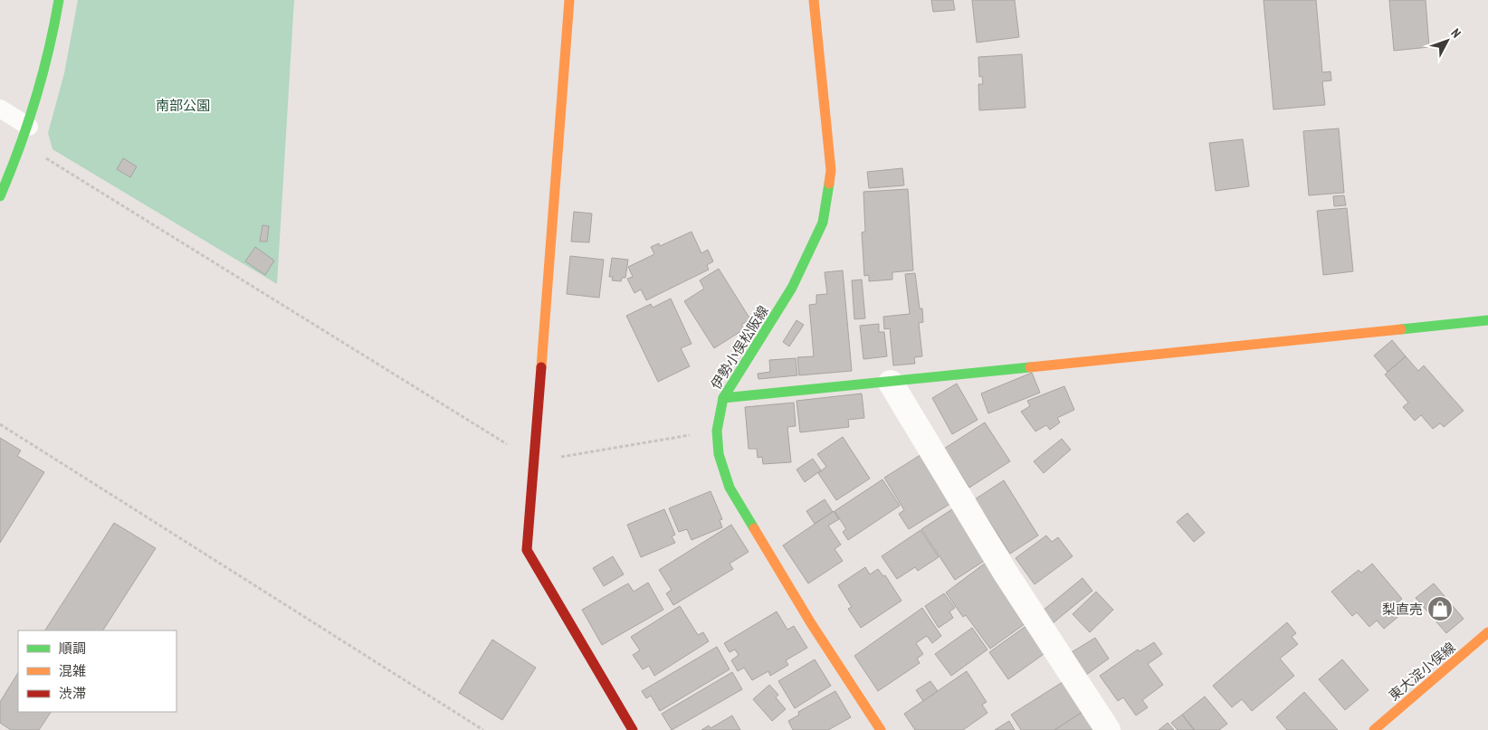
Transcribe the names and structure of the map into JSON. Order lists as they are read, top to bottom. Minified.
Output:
{"streets":{"street":["伊勢小俣松阪線","東大淀小俣線"]},"parks":["南部公園"],"places":{"shop":["梨直売"]},"legend":["順調","混雑","渋滞"],"north":"top right"}
